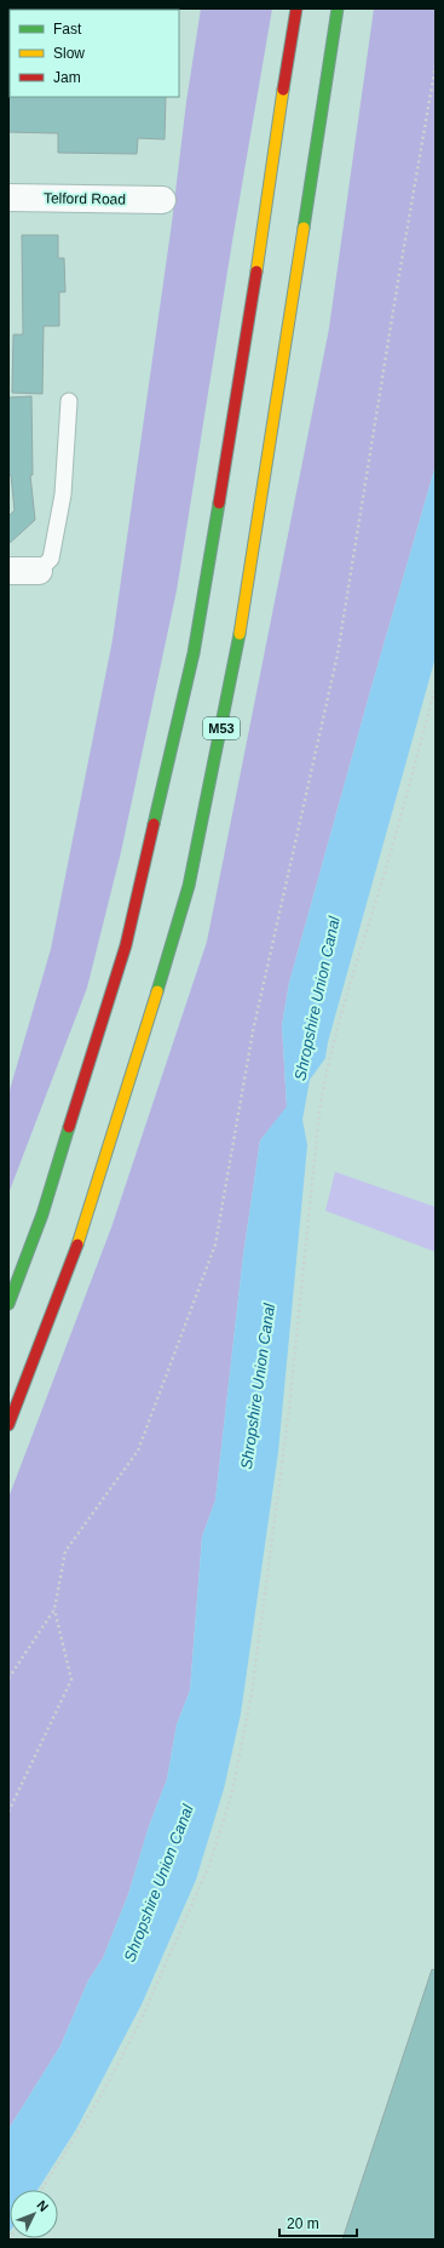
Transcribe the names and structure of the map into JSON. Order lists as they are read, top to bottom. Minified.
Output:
{"streets":{"highway":["M53"],"street":["Telford Road"]},"water":["Shropshire Union Canal"],"legend":["Fast","Slow","Jam"],"scale_bar":"20 m","north":"top right"}
